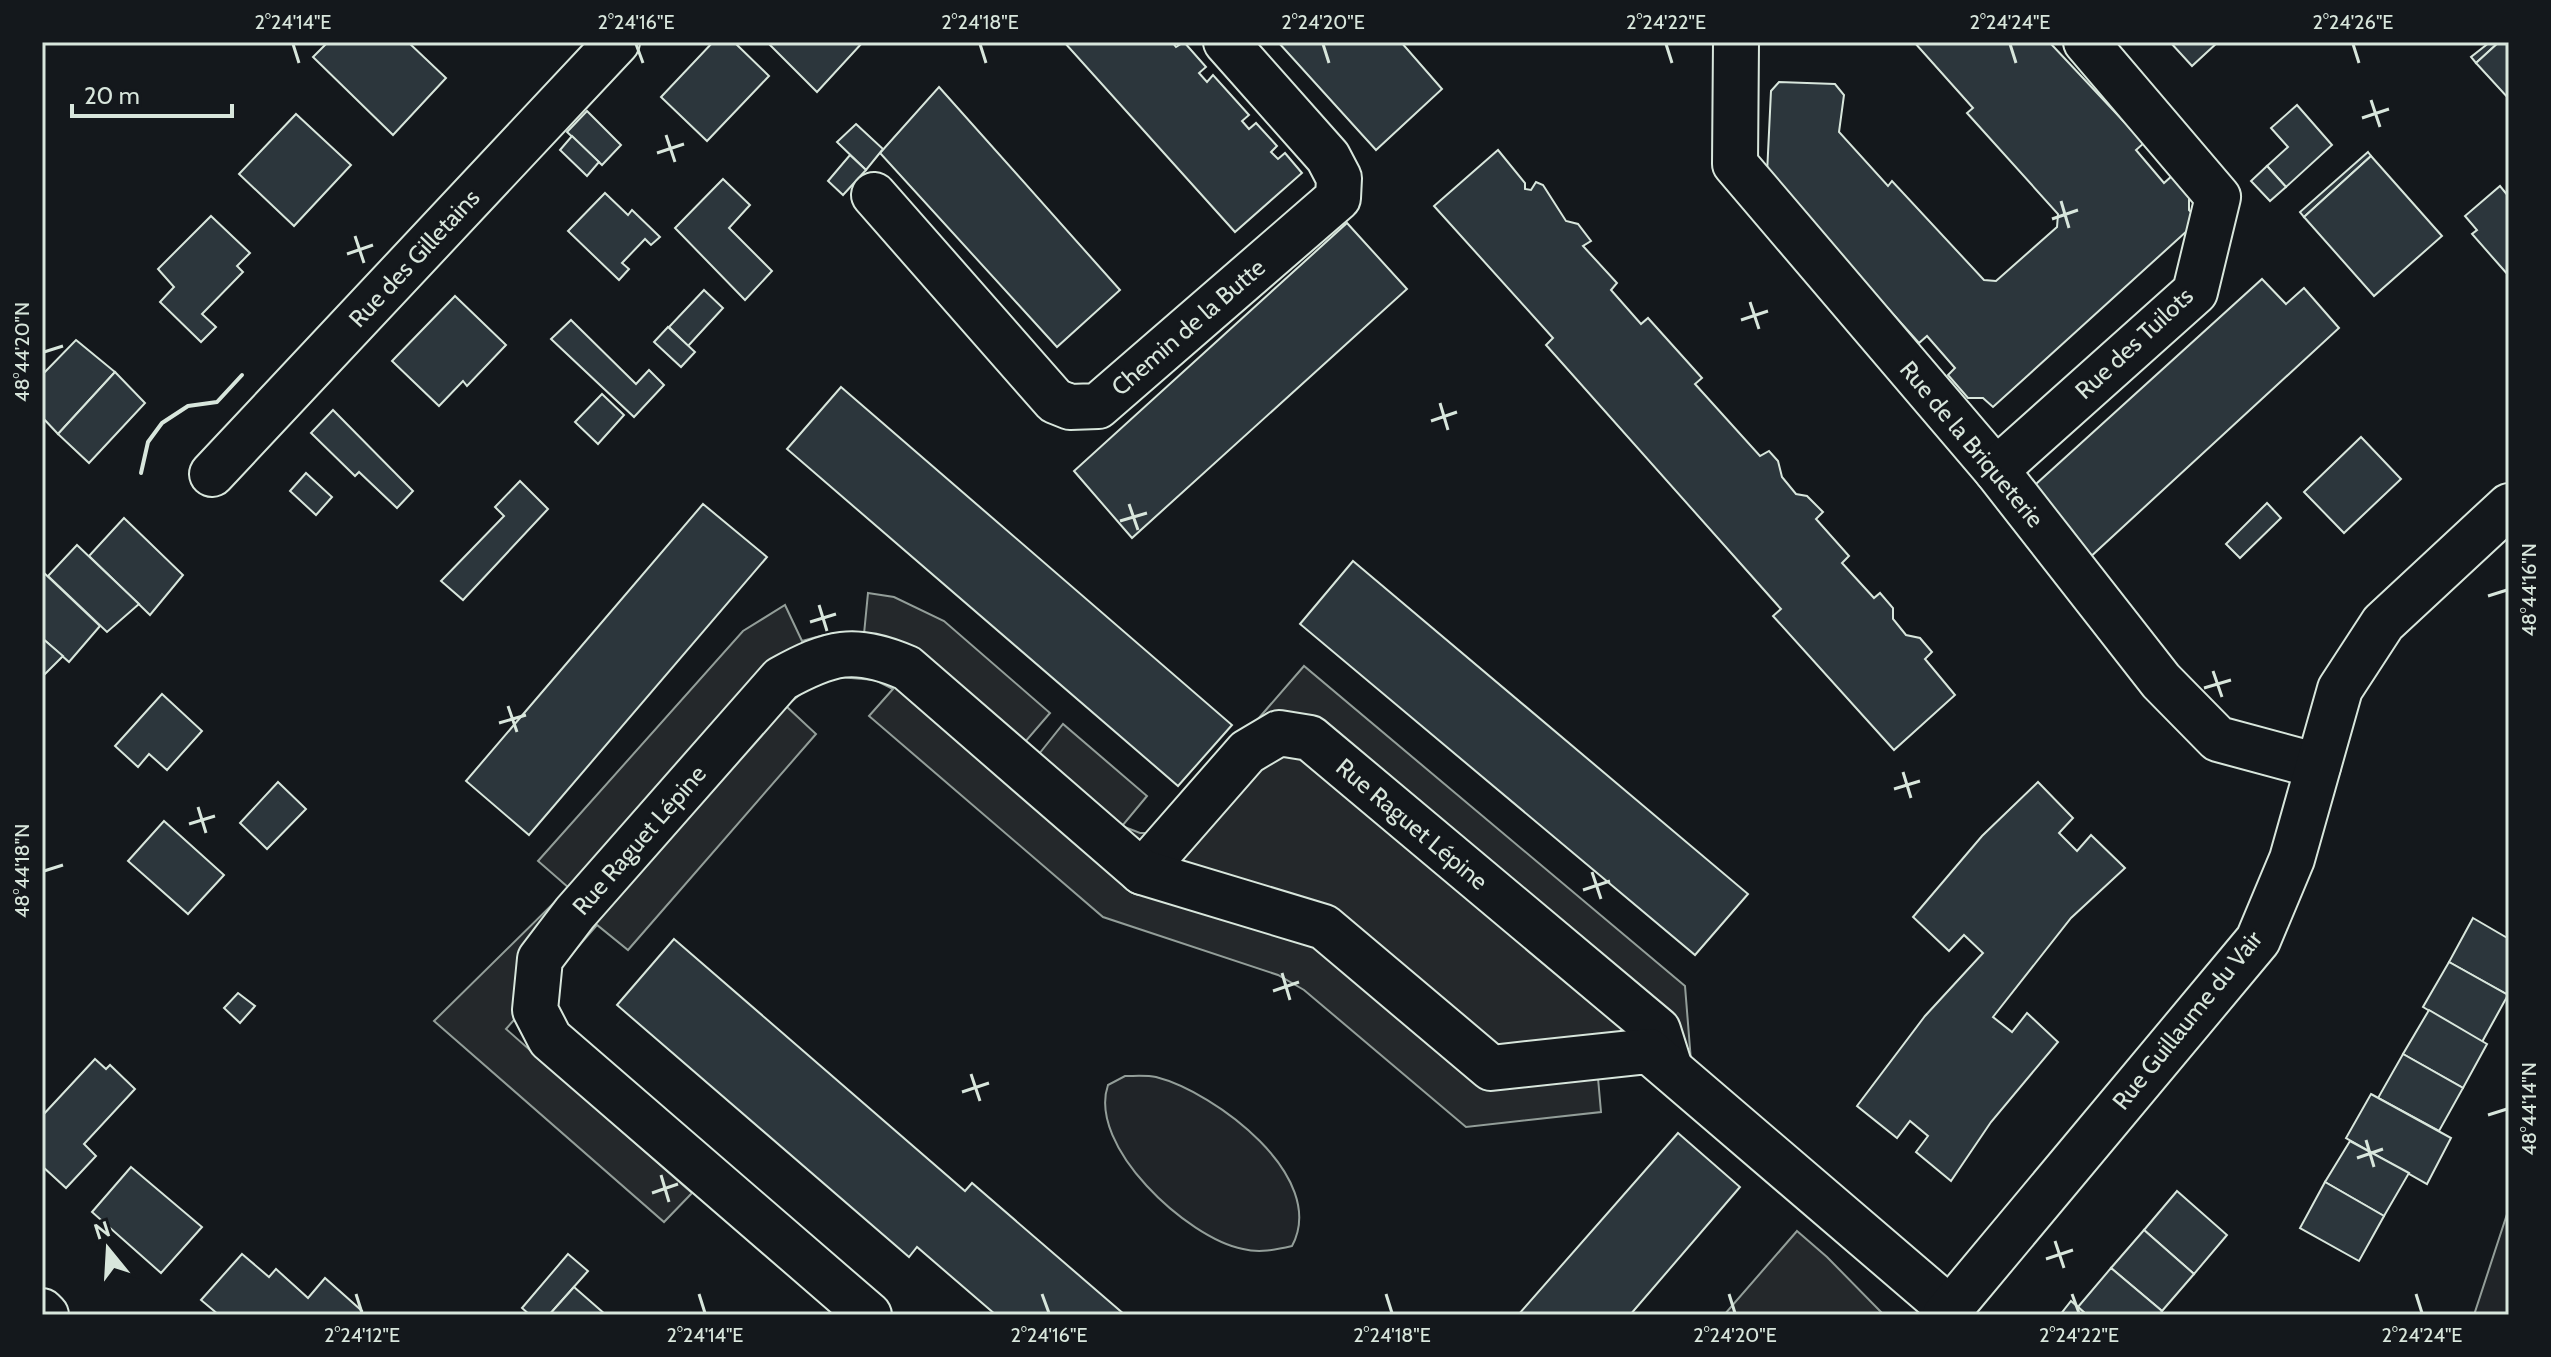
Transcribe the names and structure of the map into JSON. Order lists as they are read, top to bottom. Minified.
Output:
{"streets":{"street":["Rue des Gilletains","Chemin de la Butte","Rue des Tuilots","Rue de la Briqueterie","Rue Raguet Lépine","Rue Guillaume du Vair"]},"crossings":[["Rue des Tuilots","Rue de la Briqueterie"],["Rue de la Briqueterie","Rue Guillaume du Vair"],["Rue Raguet Lépine","Rue Guillaume du Vair"]],"scale_bar":"20 m","north":"top","coordinates":["2°24'14\"E","2°24'16\"E","2°24'18\"E","2°24'20\"E","2°24'22\"E","2°24'24\"E","2°24'26\"E","48°44'20\"N","48°44'16\"N","48°44'18\"N","48°44'14\"N","2°24'12\"E"]}
